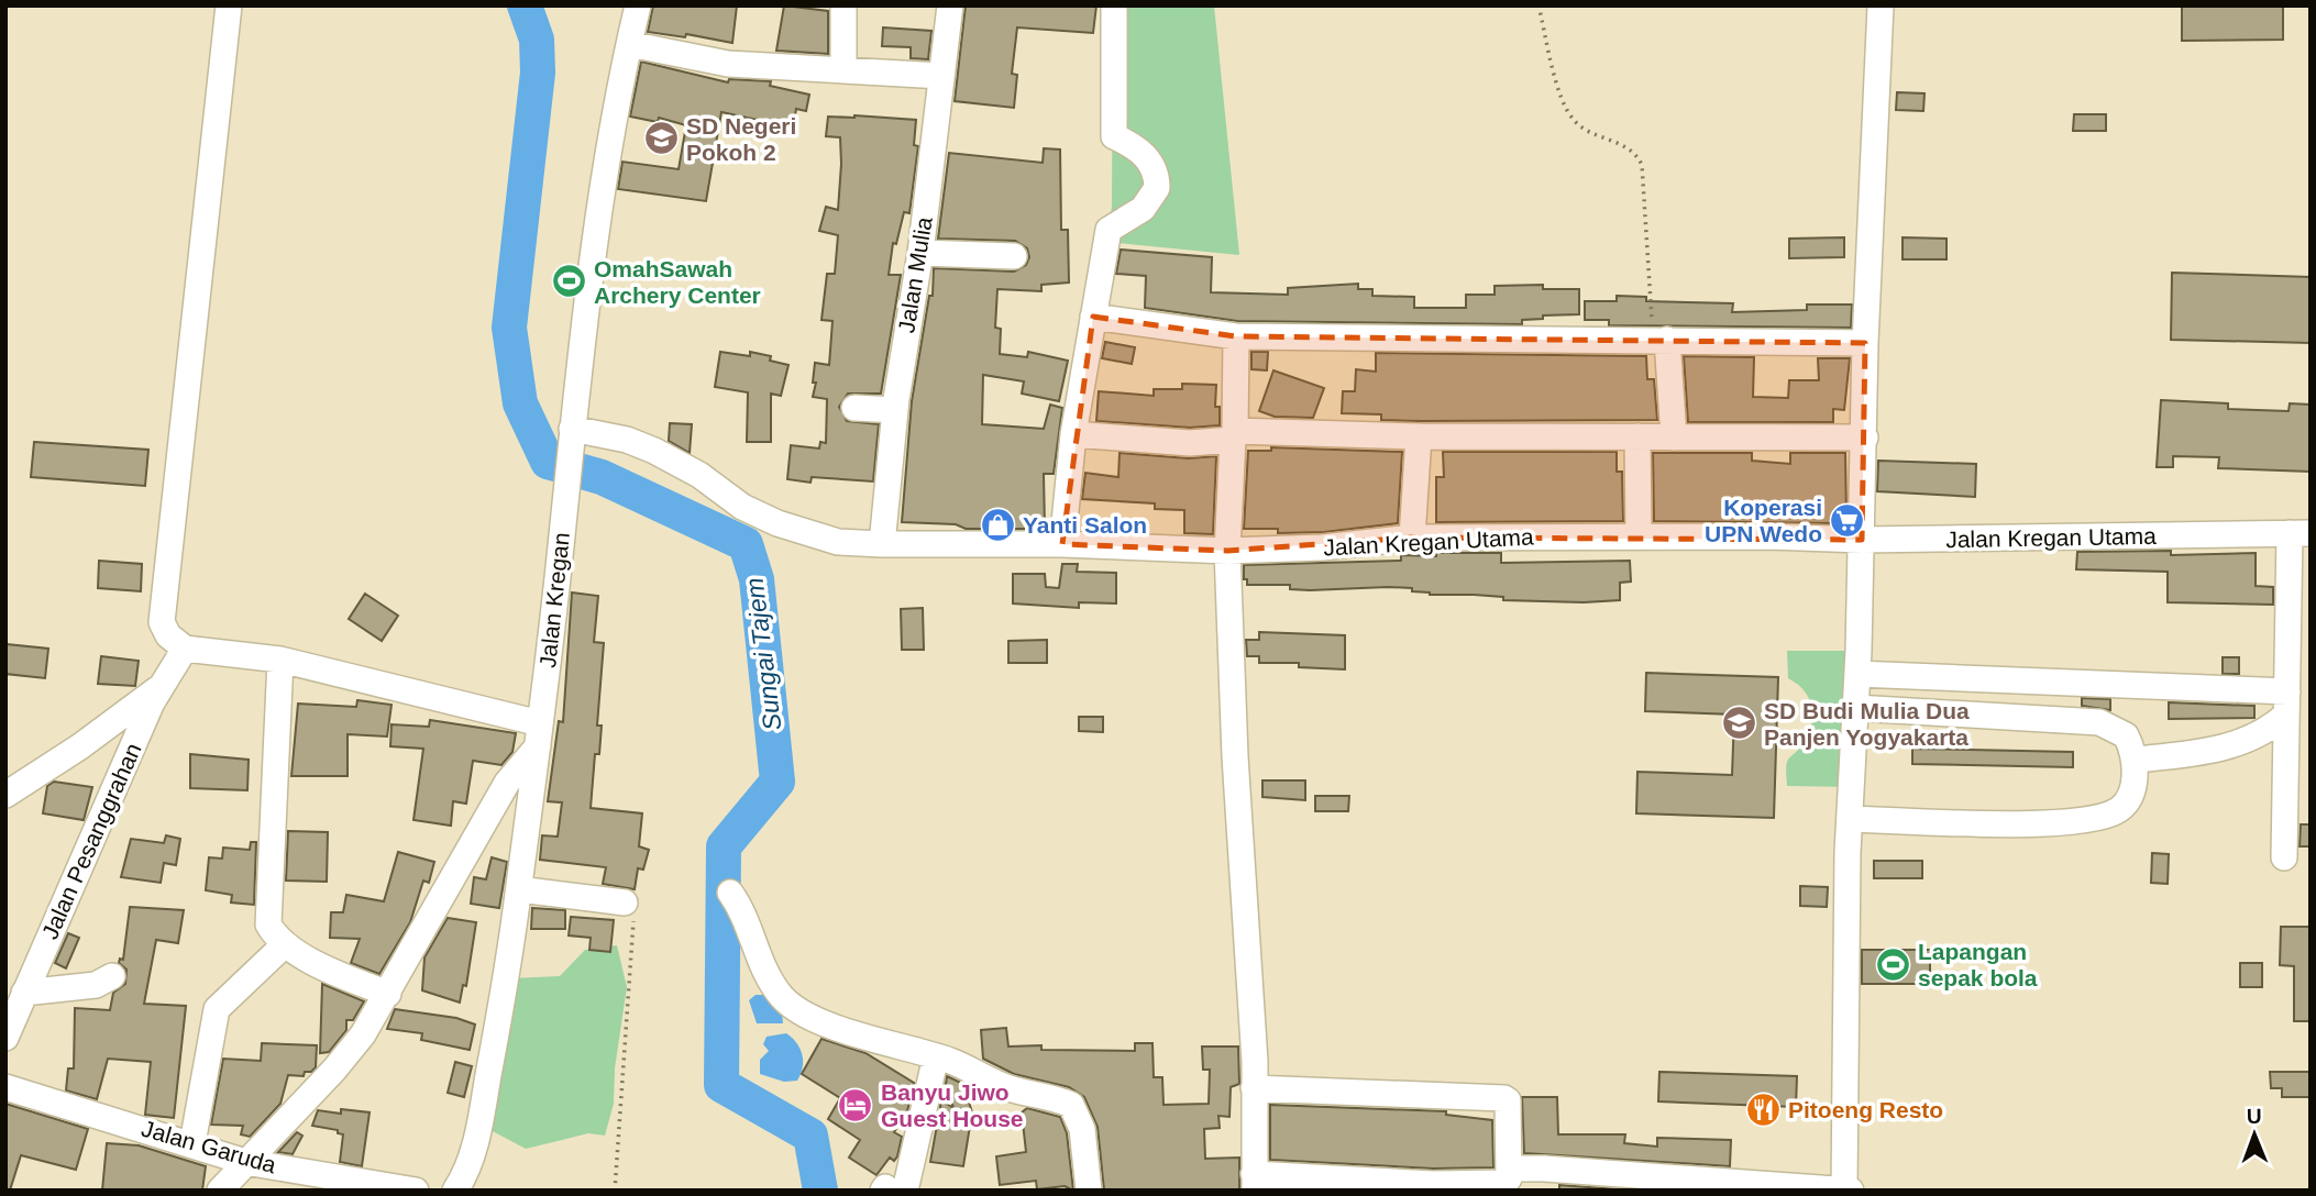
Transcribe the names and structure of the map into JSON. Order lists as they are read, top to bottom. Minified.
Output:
{"streets":{"street":["Jalan Mulia","Jalan Kregan Utama","Jalan Kregan","Jalan Pesanggrahan","Jalan Garuda"]},"crossings":[["Jalan Mulia","Jalan Kregan Utama"],["Jalan Kregan Utama","Jalan Kregan"]],"water":["Sungai Tajem"],"places":{"school or university":["SD Negeri Pokoh 2","SD Budi Mulia Dua Panjen Yogyakarta"],"sports":["OmahSawah Archery Center","Lapangan sepak bola"],"supermarket":["Koperasi UPN Wedo"],"shop":["Yanti Salon"],"hotel":["Banyu Jiwo Guest House"],"restaurant":["Pitoeng Resto"]},"north":"top"}
